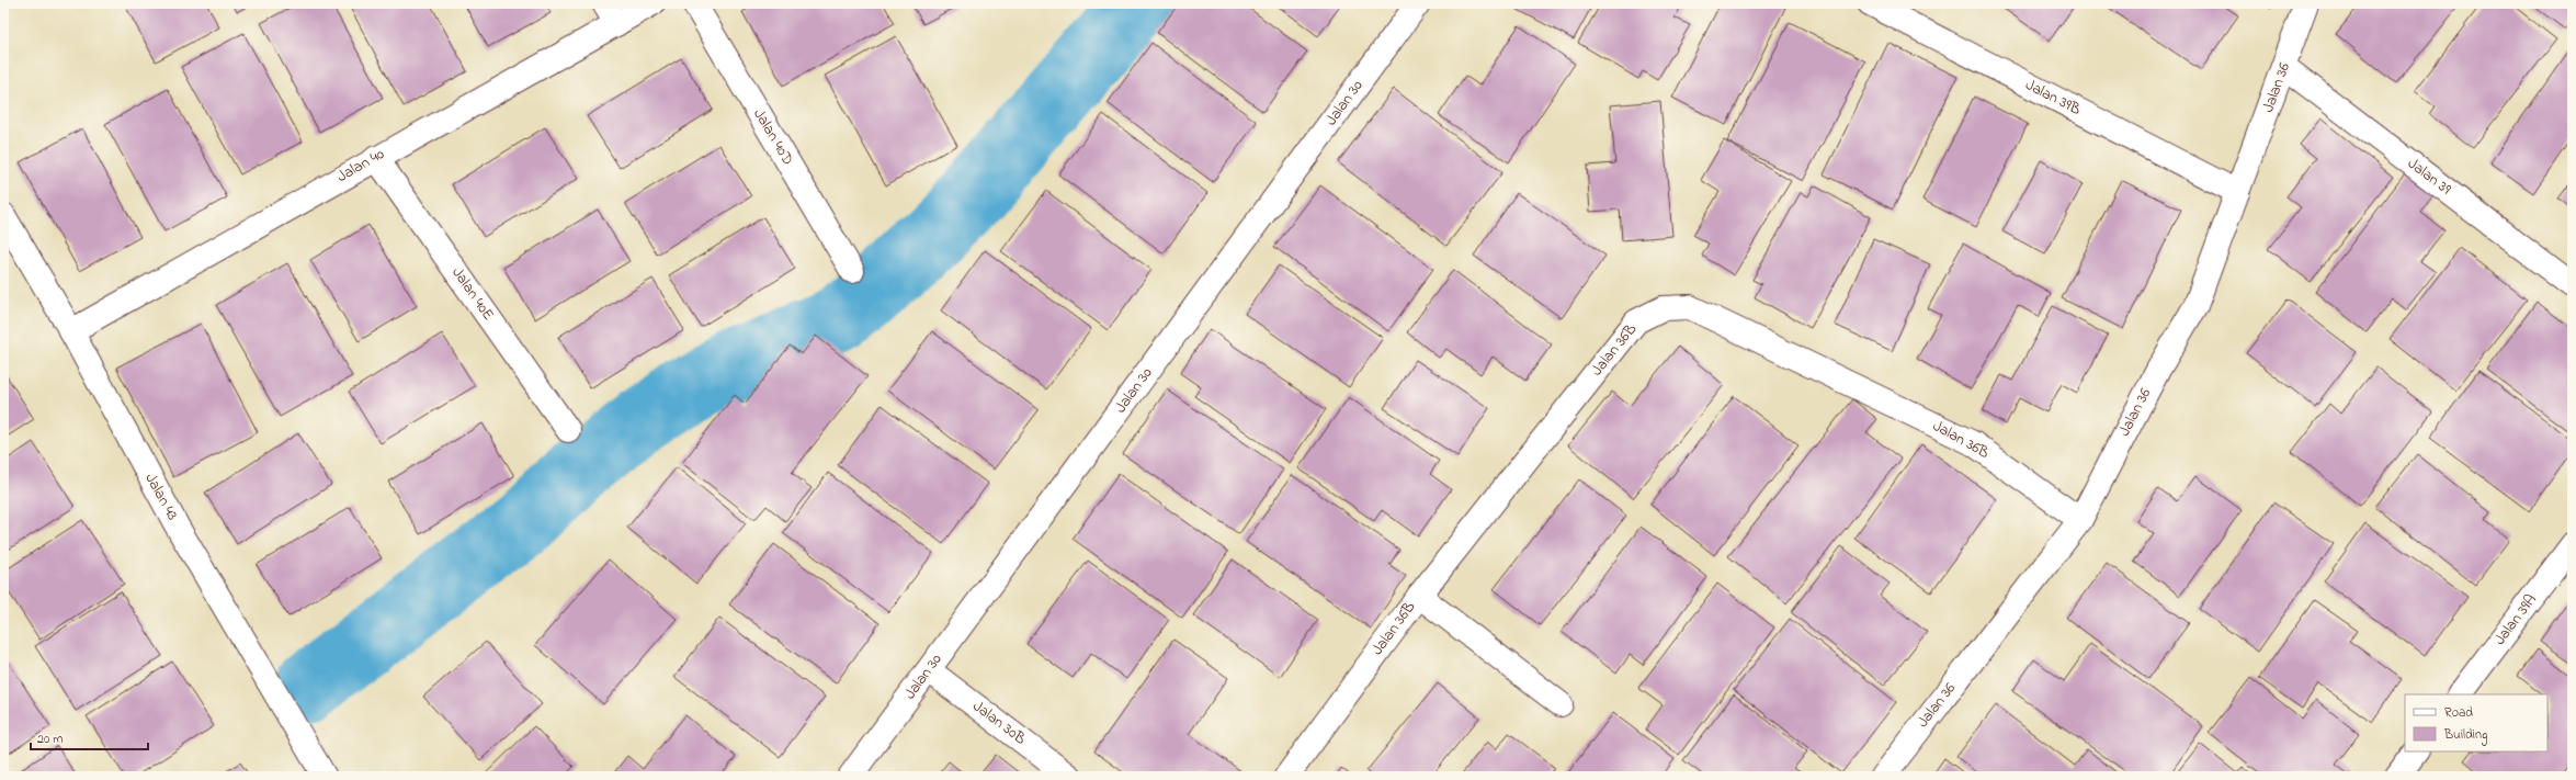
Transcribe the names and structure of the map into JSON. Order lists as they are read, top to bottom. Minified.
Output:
{"streets":{"street":["Jalan 36","Jalan 39B","Jalan 30","Jalan 40D","Jalan 40","Jalan 39","Jalan 40E","Jalan 36B","Jalan 43","Jalan 39A","Jalan 30B"]},"crossings":[["Jalan 36","Jalan 39B"],["Jalan 36","Jalan 39"],["Jalan 36","Jalan 36B"],["Jalan 30","Jalan 30B"],["Jalan 40","Jalan 40E"],["Jalan 40","Jalan 43"]],"legend":["Road","Building"],"scale_bar":"20 m"}
